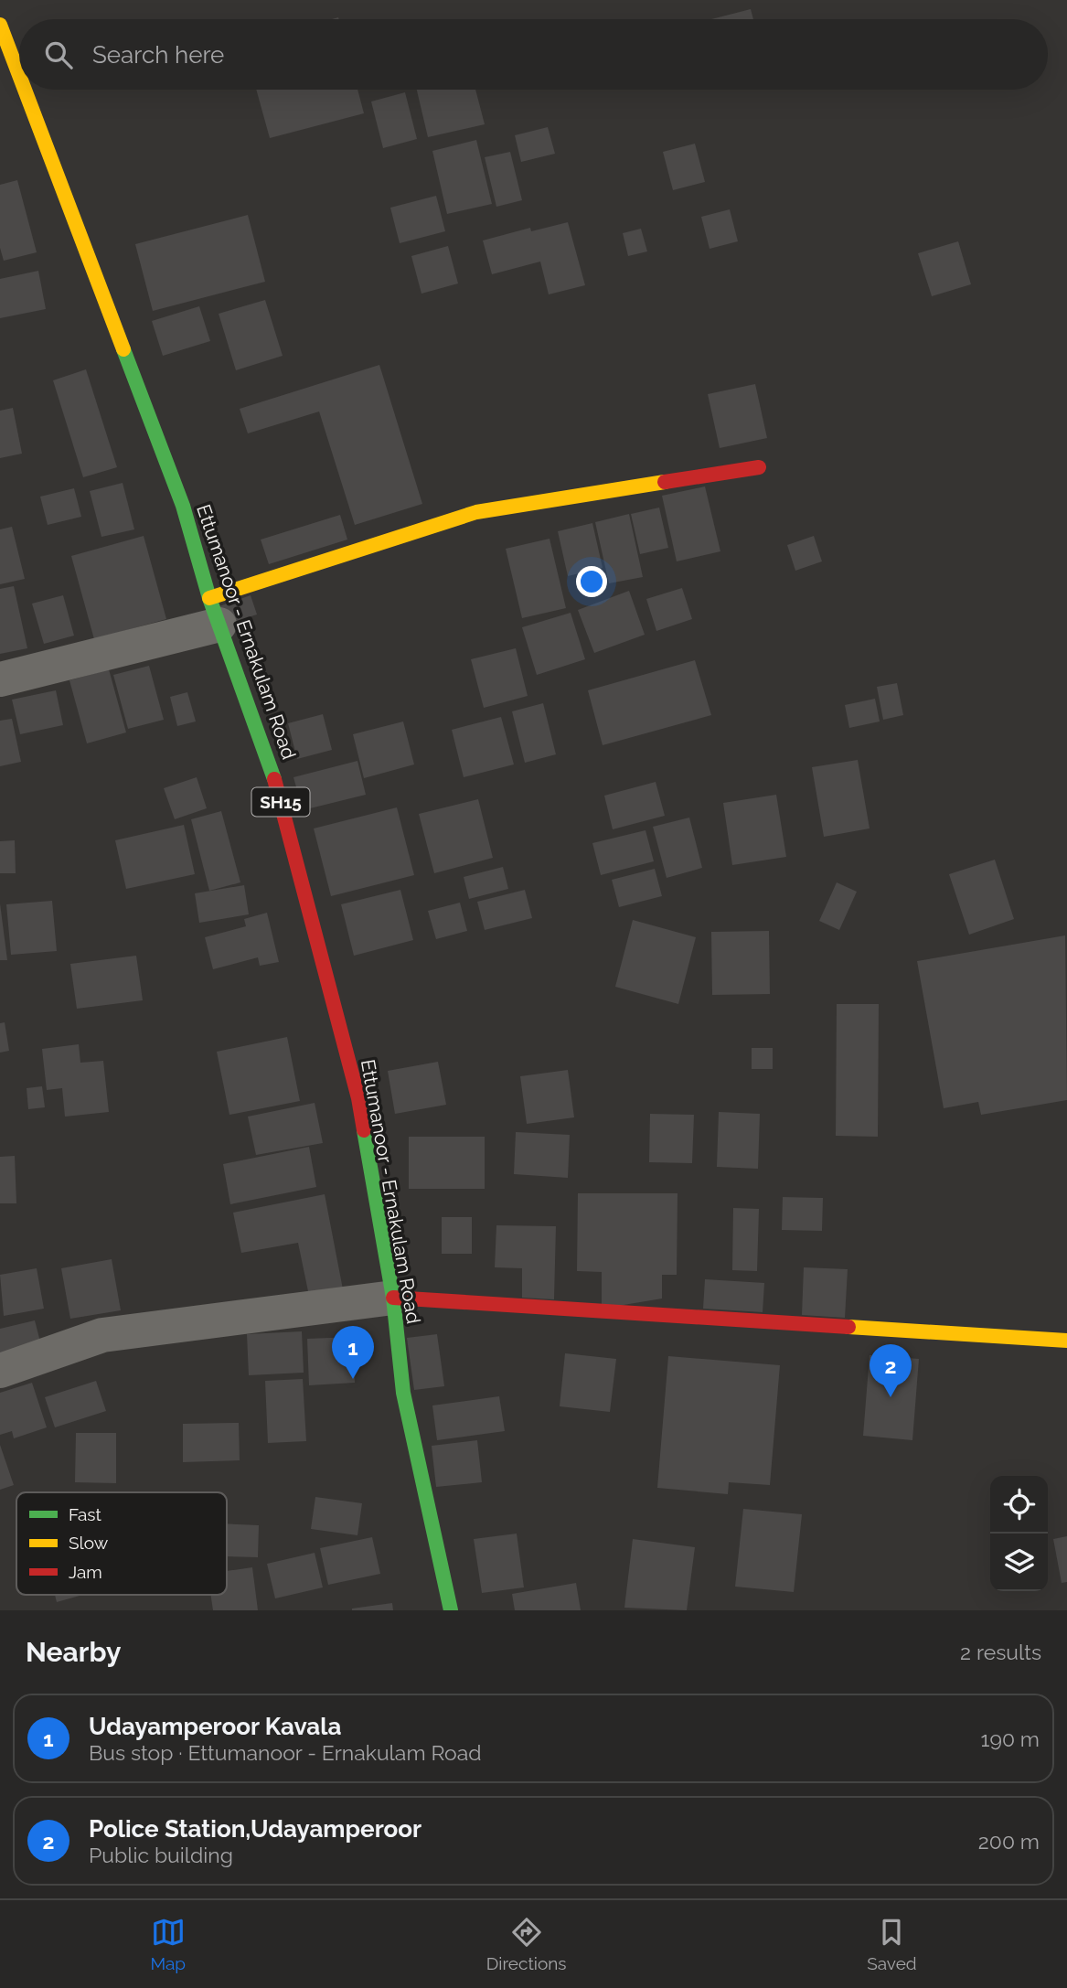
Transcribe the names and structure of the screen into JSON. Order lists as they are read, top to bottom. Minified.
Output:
{"streets":{"main road":["Ettumanoor - Ernakulam Road","SH15"]},"legend":["Fast","Slow","Jam"],"page":{"search":"Search here","pins":["1","2"],"heading":["Nearby","2 results"],"list":[{"mark":"1","name":"Udayamperoor Kavala","note":"Bus stop · Ettumanoor - Ernakulam Road","value":"190 m"},{"mark":"2","name":"Police Station,Udayamperoor","note":"Public building","value":"200 m"}],"nav":["Map","Directions","Saved"]}}
